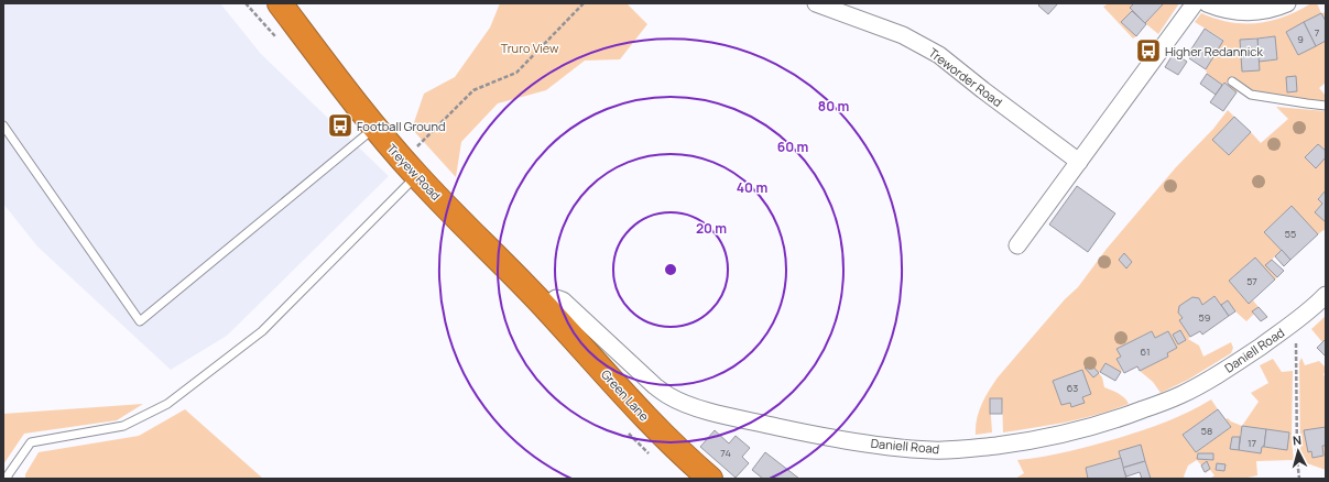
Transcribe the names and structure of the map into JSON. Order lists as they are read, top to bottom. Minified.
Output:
{"streets":{"highway":["Treyew Road","Green Lane"],"street":["Treworder Road","Daniell Road"]},"crossings":[["Treyew Road","Daniell Road"],["Treyew Road","Green Lane"],["Daniell Road","Green Lane"]],"parks":["Truro View"],"places":{"bus stop":["Higher Redannick","Football Ground"]},"house_numbers":["7","9","55","57","59","61","63","58","17","74"],"north":"top","rings":["80 m","60 m","40 m","20 m"]}
